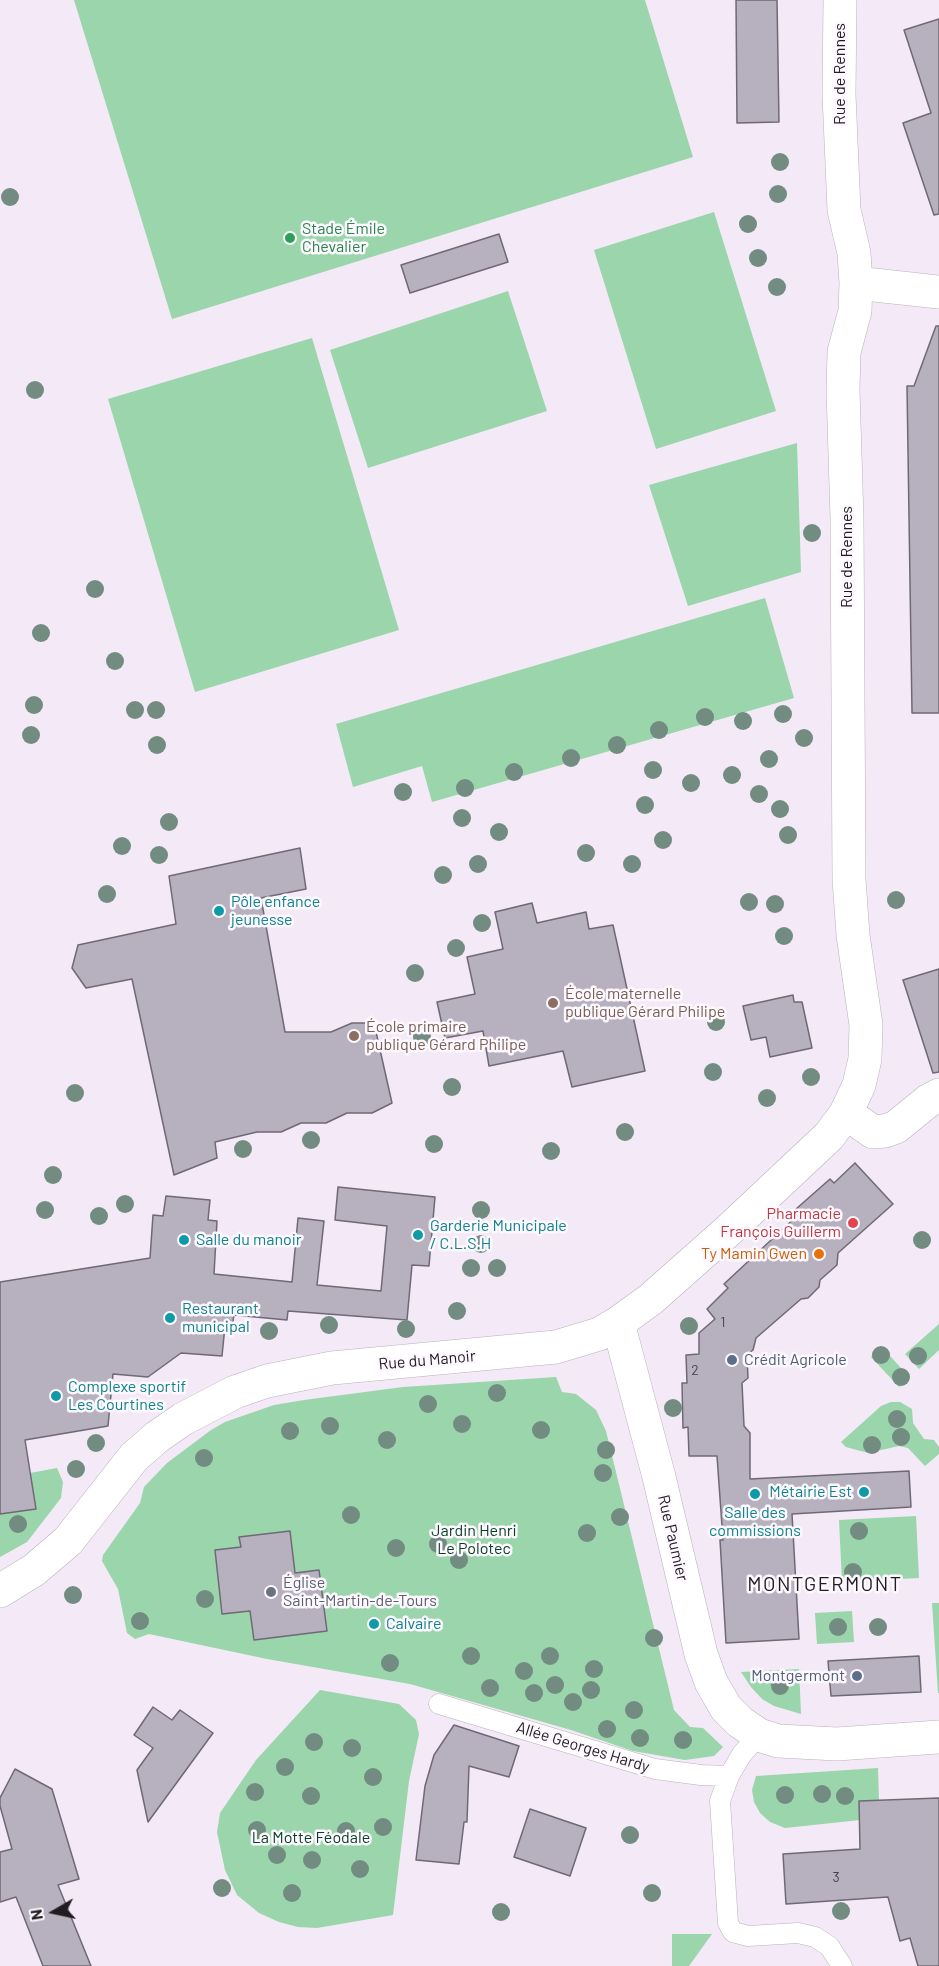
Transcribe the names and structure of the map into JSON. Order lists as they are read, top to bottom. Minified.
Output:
{"streets":{"street":["Rue de Rennes","Rue du Manoir","Rue Paumier"],"lane":["Allée Georges Hardy"]},"crossings":[["Rue de Rennes","Rue du Manoir"],["Rue du Manoir","Rue Paumier"]],"districts":["MONTGERMONT"],"parks":["Jardin Henri Le Polotec","La Motte Féodale"],"places":["Stade Émile Chevalier","Pôle enfance jeunesse","École maternelle publique Gérard Philipe","École primaire publique Gérard Philipe","Pharmacie François Guillerm","Garderie Municipale / C.L.S.H","Salle du manoir","Ty Mamin Gwen","Restaurant municipal","Crédit Agricole","Complexe sportif Les Courtines","Métairie Est","Salle des commissions","Église Saint-Martin-de-Tours","Calvaire","Montgermont"],"house_numbers":["1","2","3"],"north":"left"}
